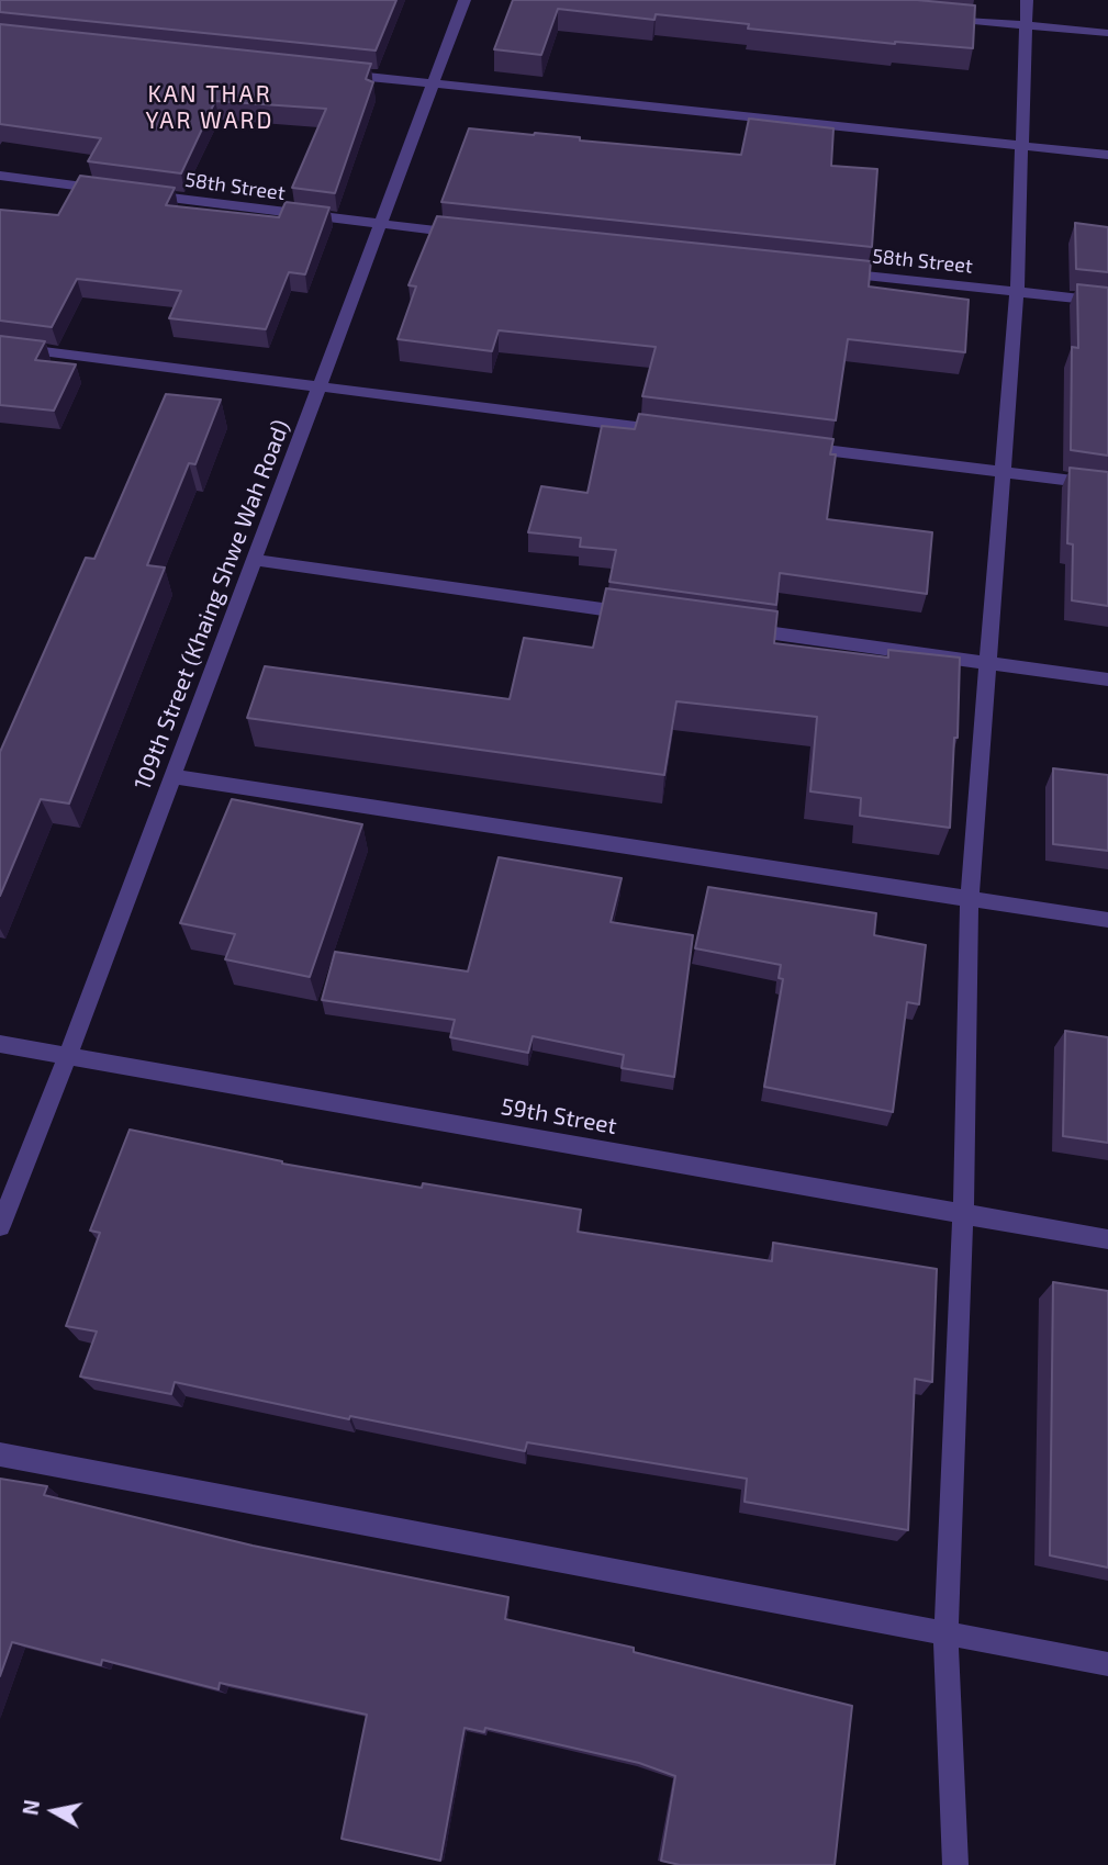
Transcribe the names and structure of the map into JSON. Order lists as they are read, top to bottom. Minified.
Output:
{"streets":{"street":["58th Street","109th Street (Khaing Shwe Wah Road)","59th Street"]},"crossings":[["58th Street","109th Street (Khaing Shwe Wah Road)"],["109th Street (Khaing Shwe Wah Road)","59th Street"]],"districts":["KAN THAR YAR WARD"],"north":"left"}
